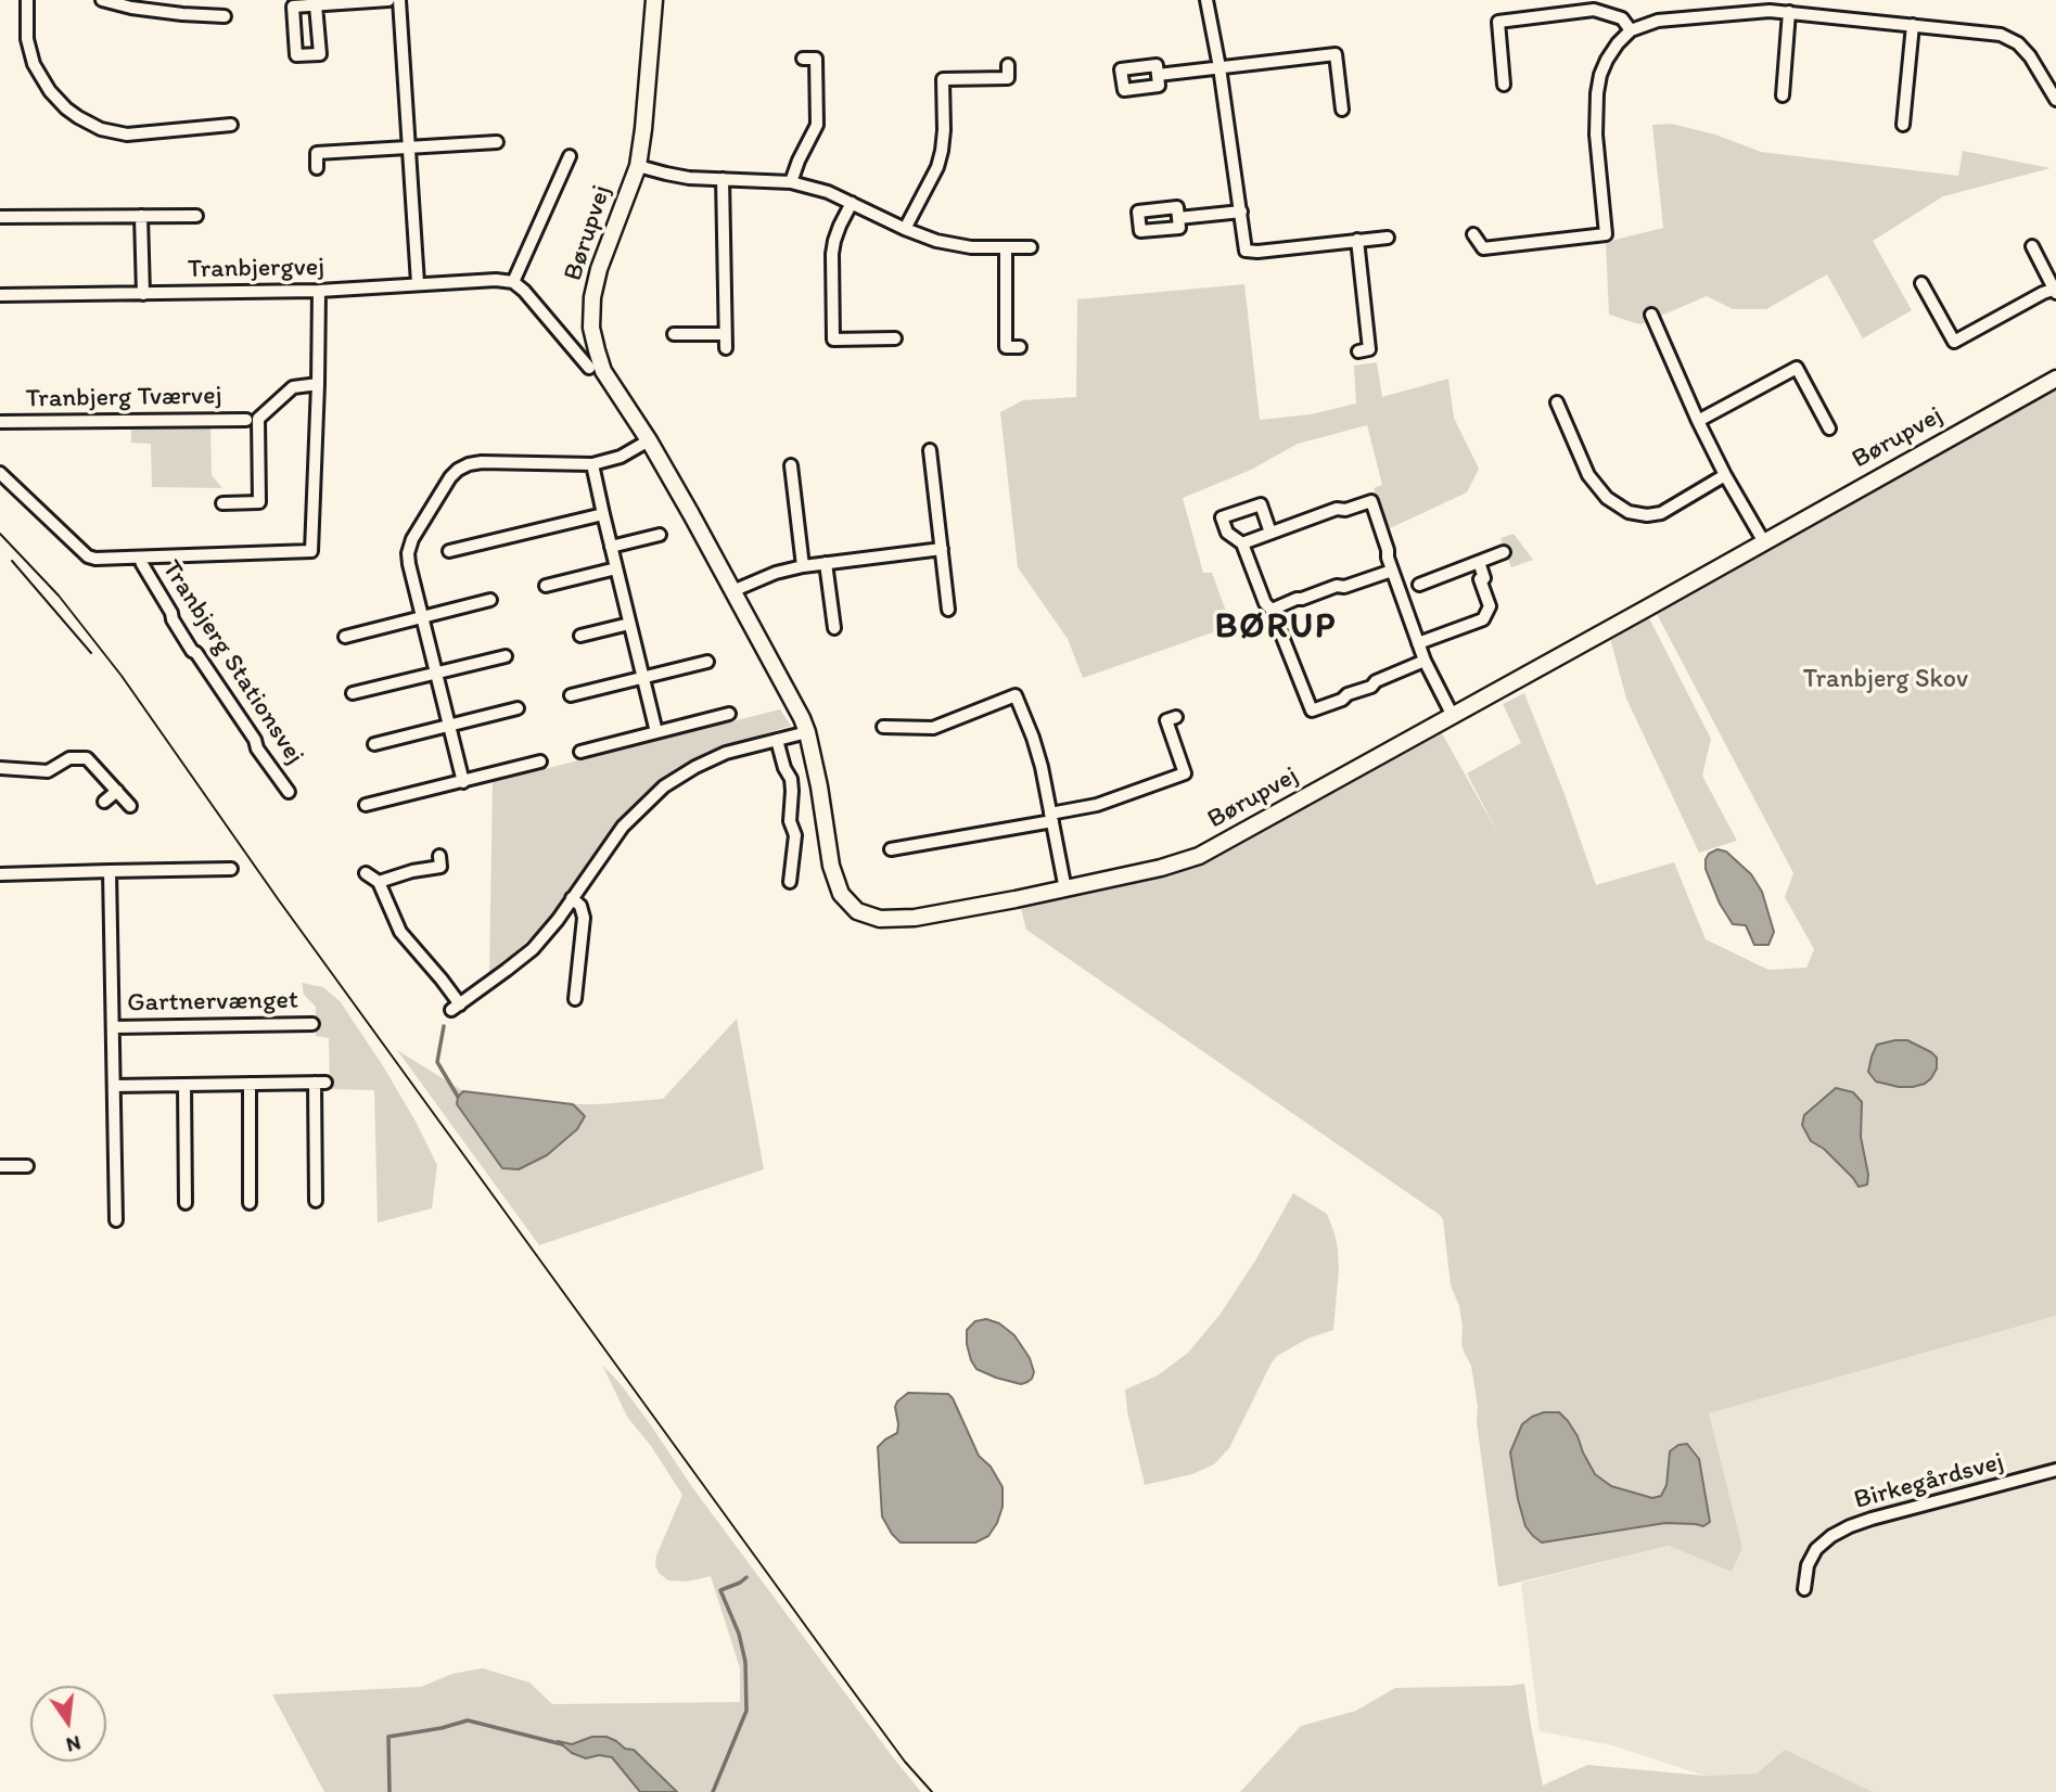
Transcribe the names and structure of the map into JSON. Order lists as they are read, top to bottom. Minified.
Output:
{"streets":{"street":["Børupvej","Tranbjergvej","Tranbjerg Tværvej","Tranbjerg Stationsvej","Gartnervænget","Birkegårdsvej"]},"crossings":[["Tranbjergvej","Tranbjerg Stationsvej"]],"districts":["BØRUP"],"parks":["Tranbjerg Skov"],"north":"bottom"}
